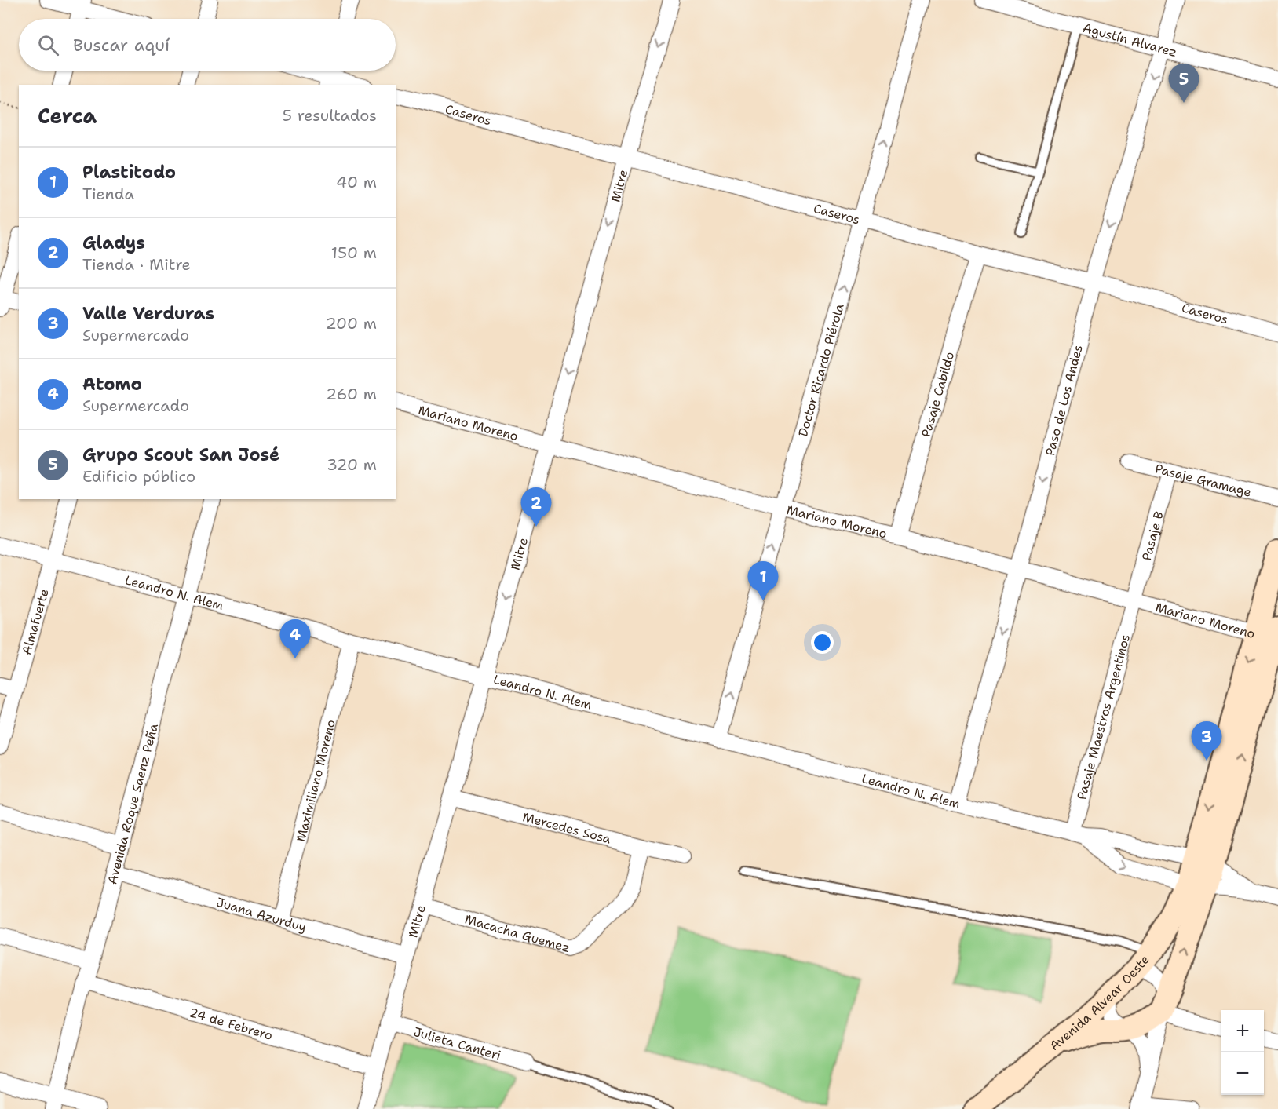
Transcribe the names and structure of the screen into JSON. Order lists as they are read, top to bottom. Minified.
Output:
{"streets":{"main road":["Avenida Alvear Oeste"],"street":["Agustín Alvarez","Caseros","Mitre","Doctor Ricardo Piérola","Pasaje Cabildo","Paso de Los Andes","Mariano Moreno","Pasaje Gramage","Pasaje B","Leandro N. Alem","Almafuerte","Pasaje Maestros Argentinos","Maximiliano Moreno","Avenida Roque Saenz Peña","Mercedes Sosa","Juana Azurduy","Macacha Guemez","24 de Febrero","Julieta Canteri"]},"crossings":[["Agustín Alvarez","Paso de Los Andes"],["Caseros","Mitre"],["Caseros","Doctor Ricardo Piérola"],["Caseros","Pasaje Cabildo"],["Caseros","Paso de Los Andes"],["Mitre","Mariano Moreno"],["Mitre","Leandro N. Alem"],["Mitre","Mercedes Sosa"],["Mitre","Juana Azurduy"],["Mitre","Macacha Guemez"],["Mitre","24 de Febrero"],["Mitre","Julieta Canteri"],["Doctor Ricardo Piérola","Mariano Moreno"],["Doctor Ricardo Piérola","Leandro N. Alem"],["Pasaje Cabildo","Mariano Moreno"],["Paso de Los Andes","Mariano Moreno"],["Paso de Los Andes","Leandro N. Alem"],["Mariano Moreno","Pasaje B"],["Mariano Moreno","Pasaje Maestros Argentinos"],["Mariano Moreno","Avenida Alvear Oeste"],["Pasaje Gramage","Pasaje B"],["Pasaje B","Pasaje Maestros Argentinos"],["Leandro N. Alem","Almafuerte"],["Leandro N. Alem","Pasaje Maestros Argentinos"],["Leandro N. Alem","Maximiliano Moreno"],["Leandro N. Alem","Avenida Roque Saenz Peña"],["Leandro N. Alem","Avenida Alvear Oeste"],["Maximiliano Moreno","Juana Azurduy"],["Avenida Roque Saenz Peña","Juana Azurduy"],["Avenida Roque Saenz Peña","24 de Febrero"],["Mercedes Sosa","Macacha Guemez"]],"one_way":["Mitre","Doctor Ricardo Piérola","Paso de Los Andes"],"page":{"search":"Buscar aquí","pins":["5","2","1","4","3"],"heading":["Cerca","5 resultados"],"list":[{"mark":"1","name":"Plastitodo","note":"Tienda","value":"40 m"},{"mark":"2","name":"Gladys","note":"Tienda · Mitre","value":"150 m"},{"mark":"3","name":"Valle Verduras","note":"Supermercado","value":"200 m"},{"mark":"4","name":"Atomo","note":"Supermercado","value":"260 m"},{"mark":"5","name":"Grupo Scout San José","note":"Edificio público","value":"320 m"}],"map_buttons":["+","−"]}}
